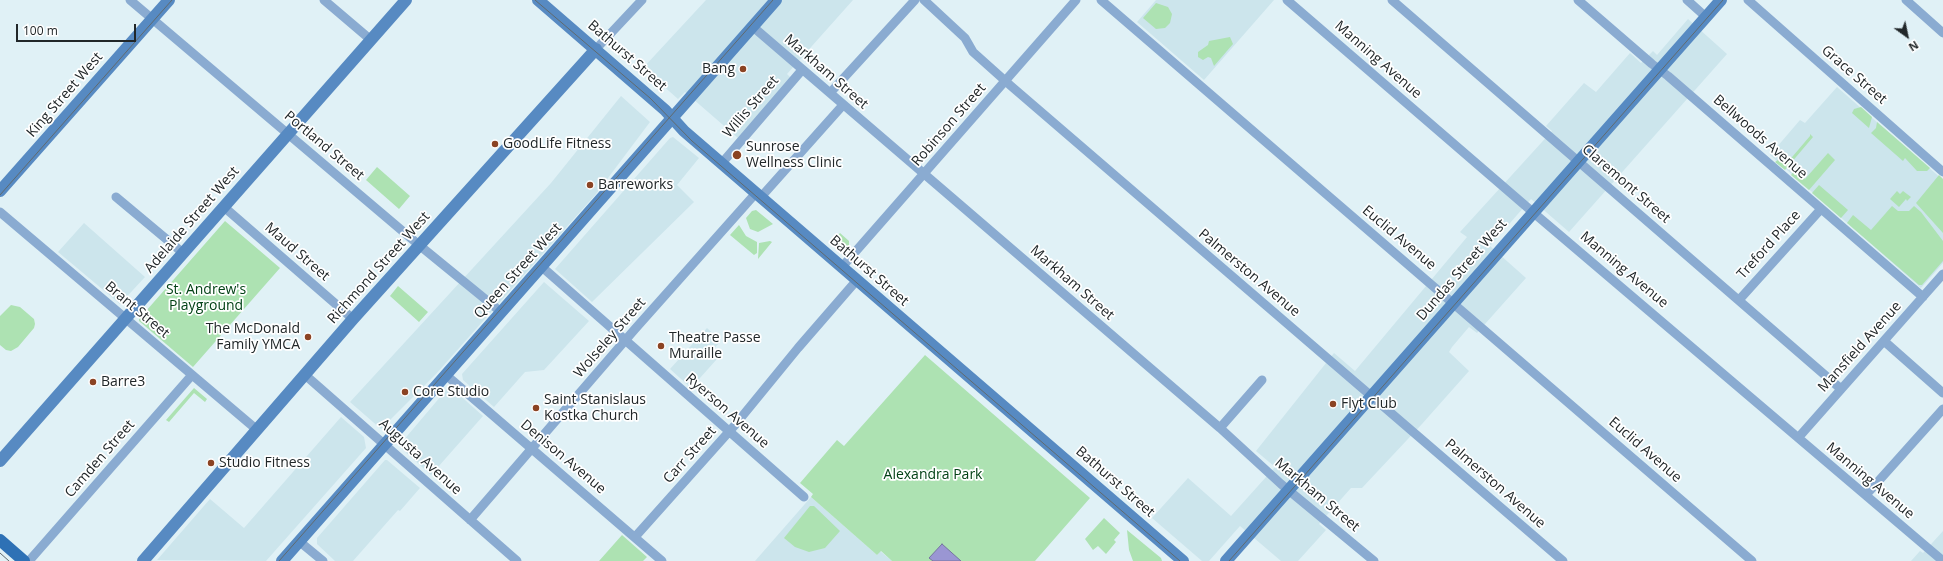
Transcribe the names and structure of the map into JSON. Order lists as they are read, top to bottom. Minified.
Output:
{"streets":{"main road":["Bathurst Street","King Street West","Adelaide Street West","Richmond Street West","Dundas Street West","Queen Street West"],"street":["Manning Avenue","Markham Street","Grace Street","Willis Street","Robinson Street","Bellwoods Avenue","Portland Street","Claremont Street","Euclid Avenue","Treford Place","Maud Street","Palmerston Avenue","Brant Street","Wolseley Street","Mansfield Avenue","Ryerson Avenue","Carr Street","Augusta Avenue","Denison Avenue","Camden Street"]},"crossings":[["Bathurst Street","Willis Street"],["Bathurst Street","Robinson Street"],["Bathurst Street","Richmond Street West"],["Bathurst Street","Queen Street West"],["Bathurst Street","Wolseley Street"],["Bathurst Street","Carr Street"],["Manning Avenue","Dundas Street West"],["Manning Avenue","Mansfield Avenue"],["Markham Street","Willis Street"],["Markham Street","Robinson Street"],["Markham Street","Dundas Street West"],["Markham Street","Queen Street West"],["Markham Street","Wolseley Street"],["King Street West","Portland Street"],["Robinson Street","Palmerston Avenue"],["Bellwoods Avenue","Treford Place"],["Bellwoods Avenue","Dundas Street West"],["Bellwoods Avenue","Mansfield Avenue"],["Portland Street","Adelaide Street West"],["Portland Street","Richmond Street West"],["Portland Street","Queen Street West"],["Claremont Street","Treford Place"],["Claremont Street","Dundas Street West"],["Claremont Street","Mansfield Avenue"],["Adelaide Street West","Maud Street"],["Adelaide Street West","Brant Street"],["Euclid Avenue","Dundas Street West"],["Maud Street","Richmond Street West"],["Richmond Street West","Brant Street"],["Richmond Street West","Augusta Avenue"],["Dundas Street West","Palmerston Avenue"],["Queen Street West","Ryerson Avenue"],["Queen Street West","Augusta Avenue"],["Queen Street West","Denison Avenue"],["Brant Street","Camden Street"],["Wolseley Street","Ryerson Avenue"],["Wolseley Street","Augusta Avenue"],["Wolseley Street","Denison Avenue"],["Ryerson Avenue","Carr Street"],["Carr Street","Denison Avenue"]],"parks":["St. Andrew's Playground","Alexandra Park"],"places":["Bang","GoodLife Fitness","Sunrose Wellness Clinic","Barreworks","The McDonald Family YMCA","Theatre Passe Muraille","Barre3","Core Studio","Flyt Club","Saint Stanislaus Kostka Church","Studio Fitness"],"scale_bar":"100 m","north":"bottom right"}
